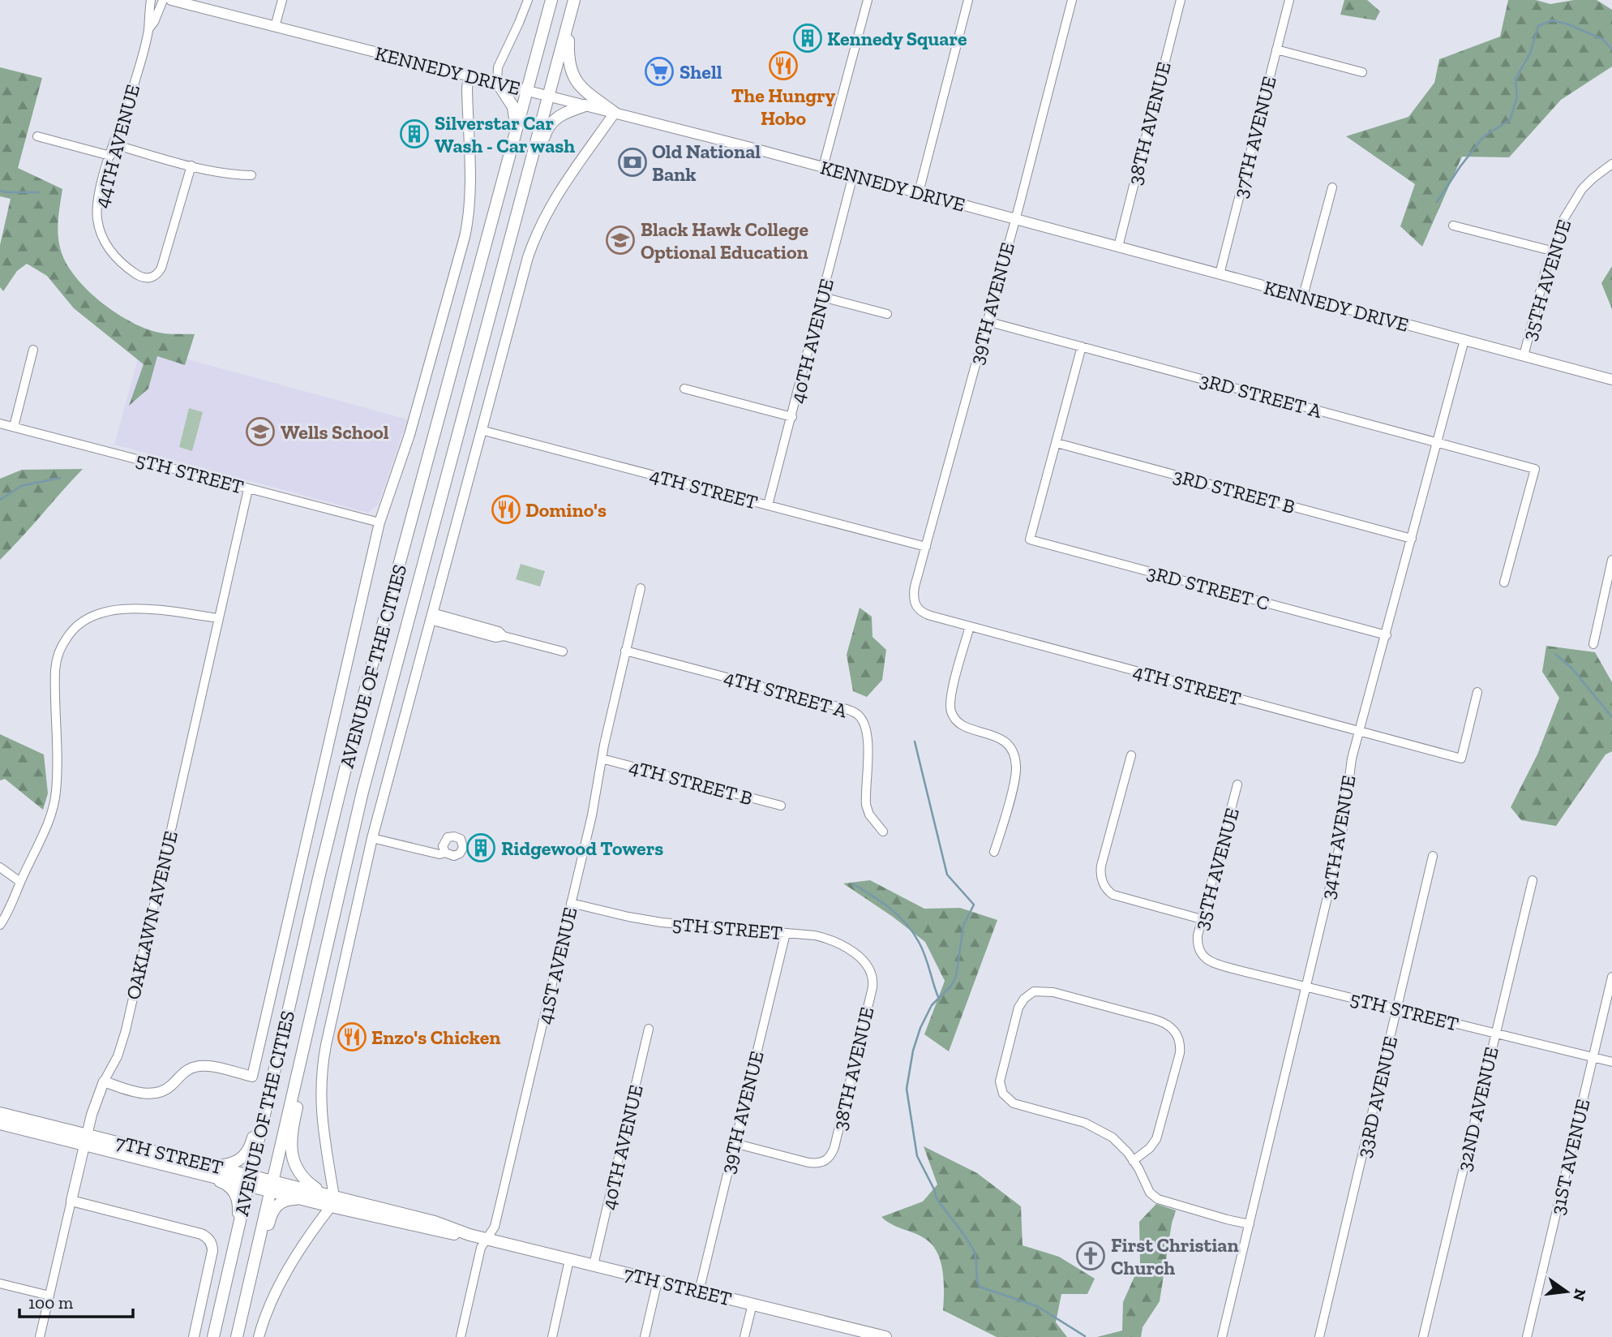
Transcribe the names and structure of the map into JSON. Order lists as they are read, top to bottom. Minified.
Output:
{"streets":{"main road":["AVENUE OF THE CITIES","7TH STREET"],"street":["KENNEDY DRIVE","38TH AVENUE","37TH AVENUE","44TH AVENUE","35TH AVENUE","39TH AVENUE","40TH AVENUE","3RD STREET A","5TH STREET","4TH STREET","3RD STREET B","3RD STREET C","4TH STREET A","4TH STREET B","34TH AVENUE","OAKLAWN AVENUE","41ST AVENUE","33RD AVENUE","32ND AVENUE","31ST AVENUE"]},"crossings":[["KENNEDY DRIVE","38TH AVENUE"],["KENNEDY DRIVE","37TH AVENUE"],["KENNEDY DRIVE","35TH AVENUE"],["KENNEDY DRIVE","39TH AVENUE"],["KENNEDY DRIVE","40TH AVENUE"],["KENNEDY DRIVE","AVENUE OF THE CITIES"],["KENNEDY DRIVE","34TH AVENUE"],["38TH AVENUE","39TH AVENUE"],["38TH AVENUE","5TH STREET"],["35TH AVENUE","5TH STREET"],["39TH AVENUE","3RD STREET A"],["39TH AVENUE","5TH STREET"],["39TH AVENUE","4TH STREET"],["39TH AVENUE","7TH STREET"],["40TH AVENUE","4TH STREET"],["40TH AVENUE","7TH STREET"],["3RD STREET A","34TH AVENUE"],["5TH STREET","AVENUE OF THE CITIES"],["5TH STREET","34TH AVENUE"],["5TH STREET","OAKLAWN AVENUE"],["5TH STREET","41ST AVENUE"],["5TH STREET","33RD AVENUE"],["5TH STREET","32ND AVENUE"],["5TH STREET","31ST AVENUE"],["4TH STREET","34TH AVENUE"],["3RD STREET B","3RD STREET C"],["3RD STREET B","34TH AVENUE"],["3RD STREET C","34TH AVENUE"],["AVENUE OF THE CITIES","OAKLAWN AVENUE"],["AVENUE OF THE CITIES","7TH STREET"],["4TH STREET A","41ST AVENUE"],["4TH STREET B","41ST AVENUE"],["OAKLAWN AVENUE","7TH STREET"],["41ST AVENUE","7TH STREET"]],"places":{"building":["Kennedy Square","Silverstar Car Wash - Car wash","Ridgewood Towers"],"restaurant":["The Hungry Hobo","Domino's","Enzo's Chicken"],"supermarket":["Shell"],"bank":["Old National Bank"],"school or university":["Black Hawk College Optional Education","Wells School"],"church":["First Christian Church"]},"scale_bar":"100 m","north":"right"}
